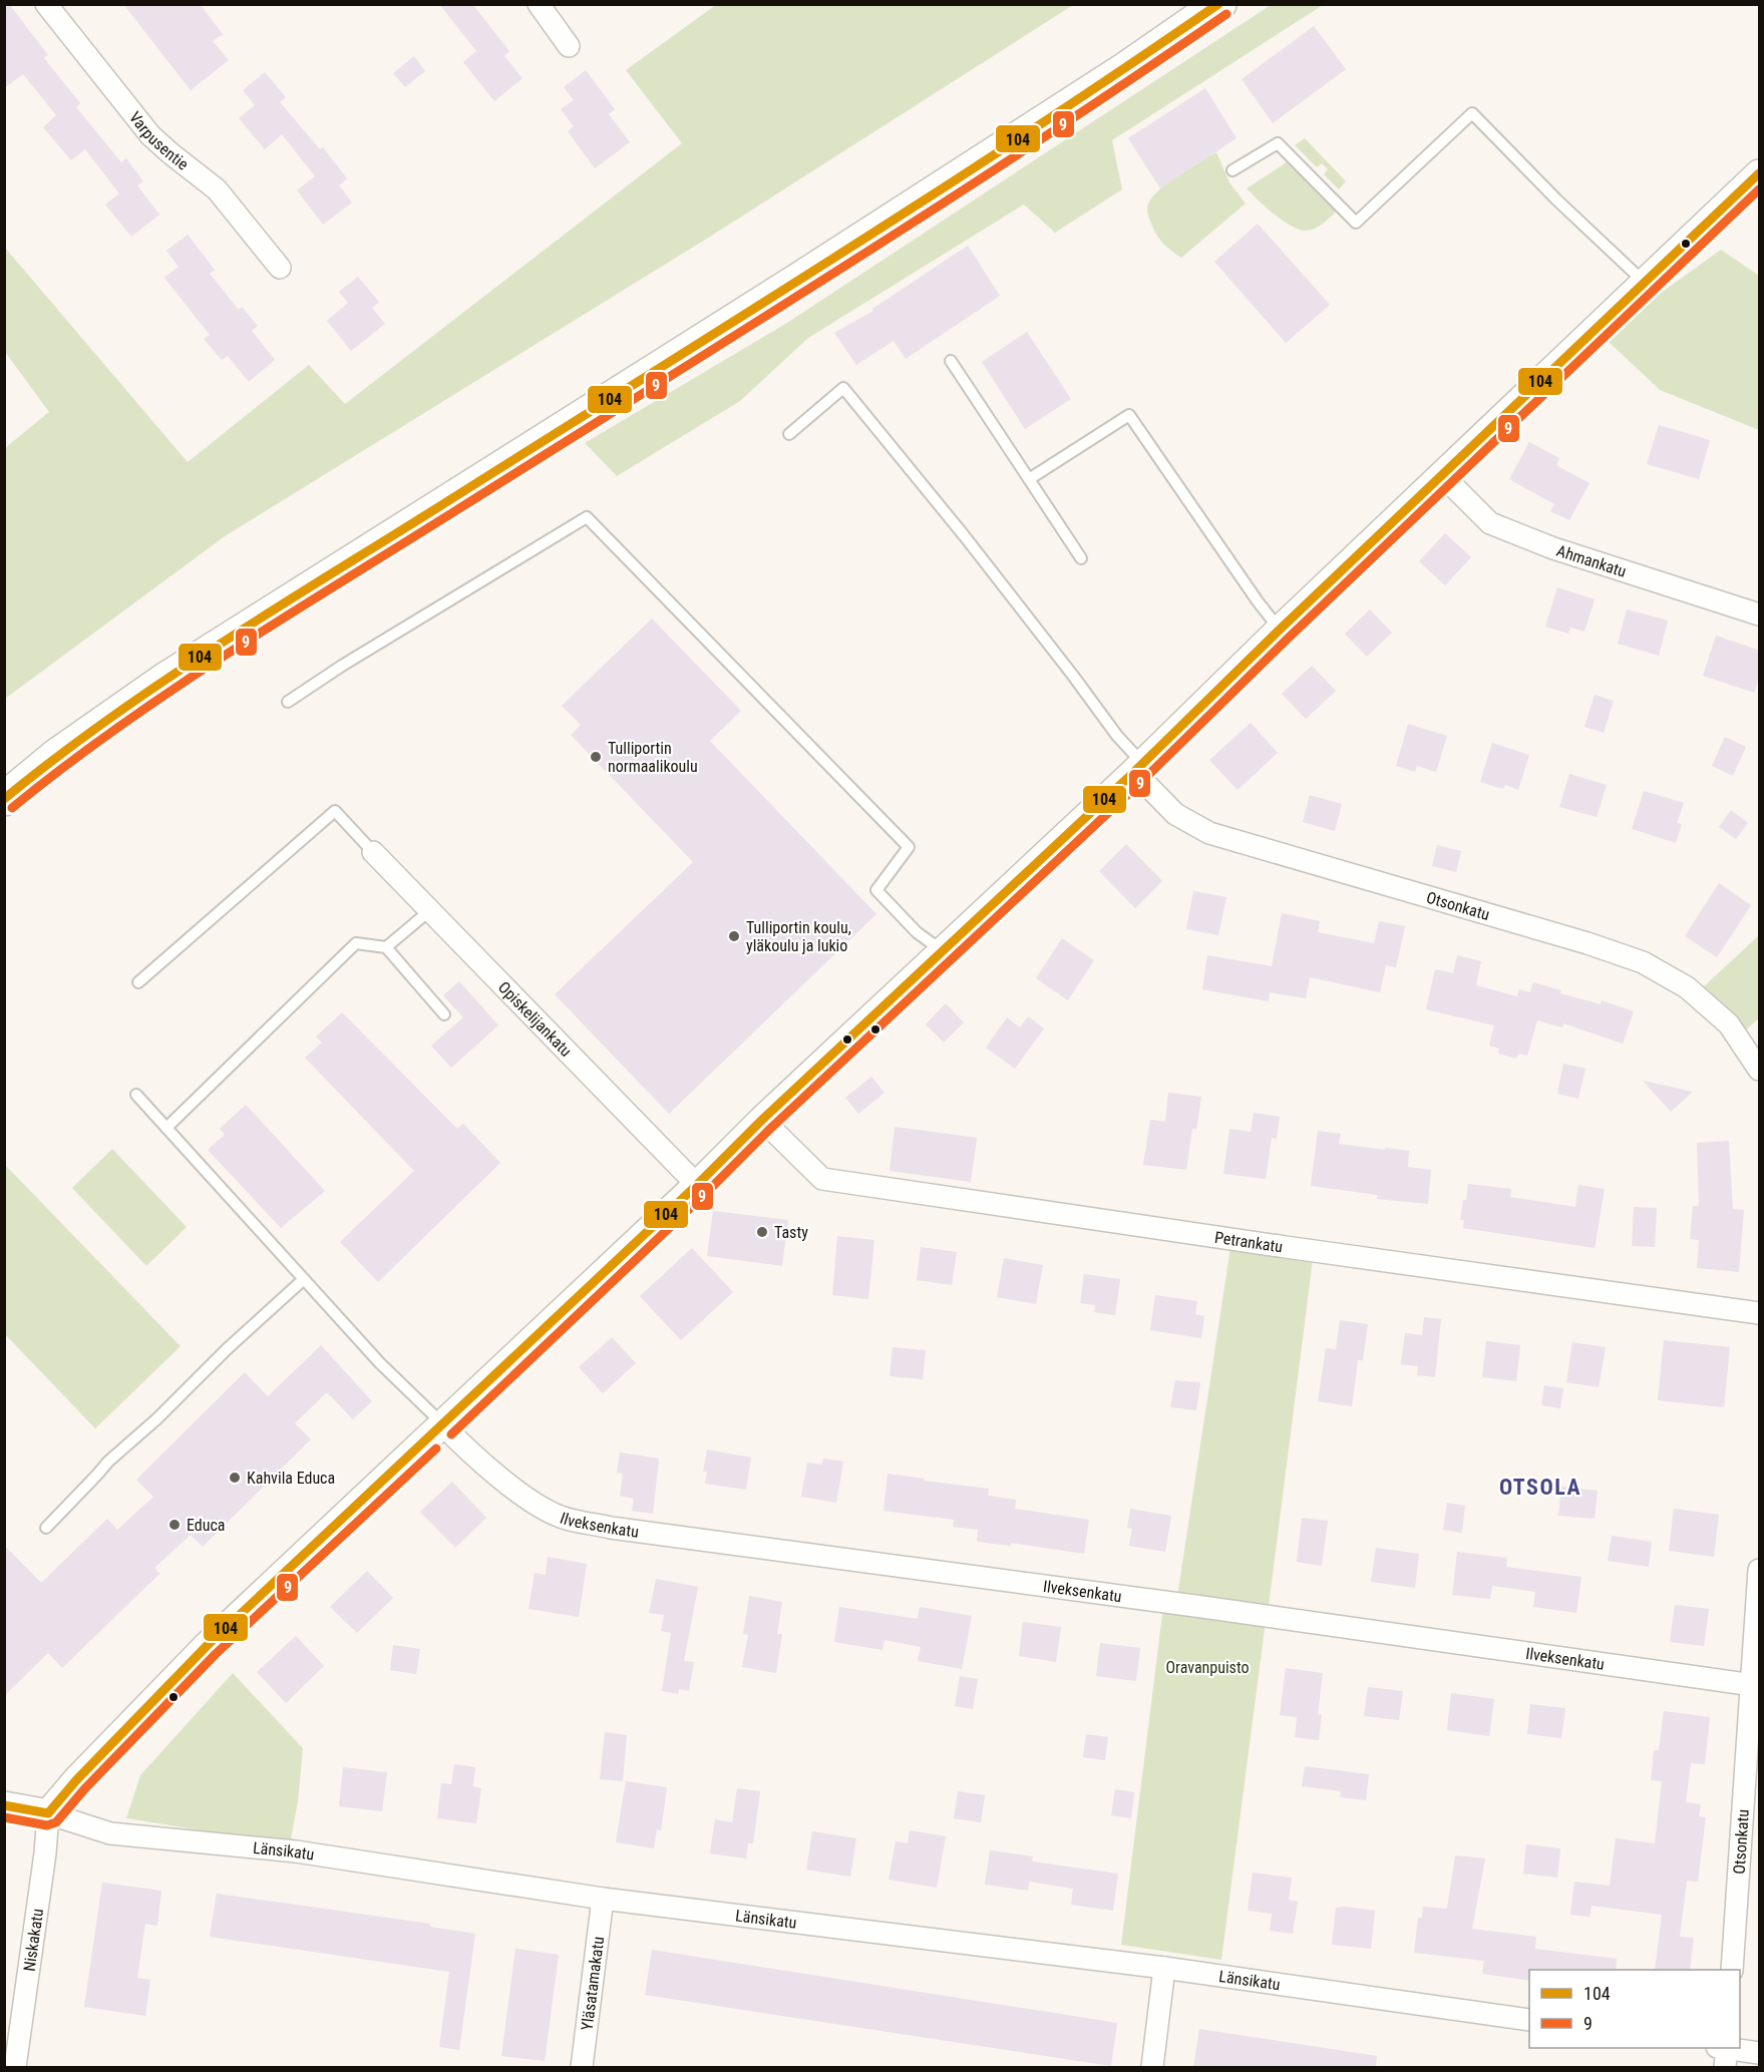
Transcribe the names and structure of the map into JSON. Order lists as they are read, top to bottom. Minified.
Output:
{"streets":{"street":["Varpusentie","Ahmankatu","Otsonkatu","Opiskelijankatu","Petrankatu","Ilveksenkatu","Länsikatu","Niskakatu","Yläsatamakatu"]},"crossings":[["Otsonkatu","Ilveksenkatu"],["Länsikatu","Niskakatu"],["Länsikatu","Yläsatamakatu"]],"districts":["OTSOLA"],"parks":["Oravanpuisto"],"places":["Tulliportin normaalikoulu","Tulliportin koulu, yläkoulu ja lukio","Tasty","Kahvila Educa","Educa"],"lines":["transit line 104","transit line 9"],"legend":["104","9"]}
